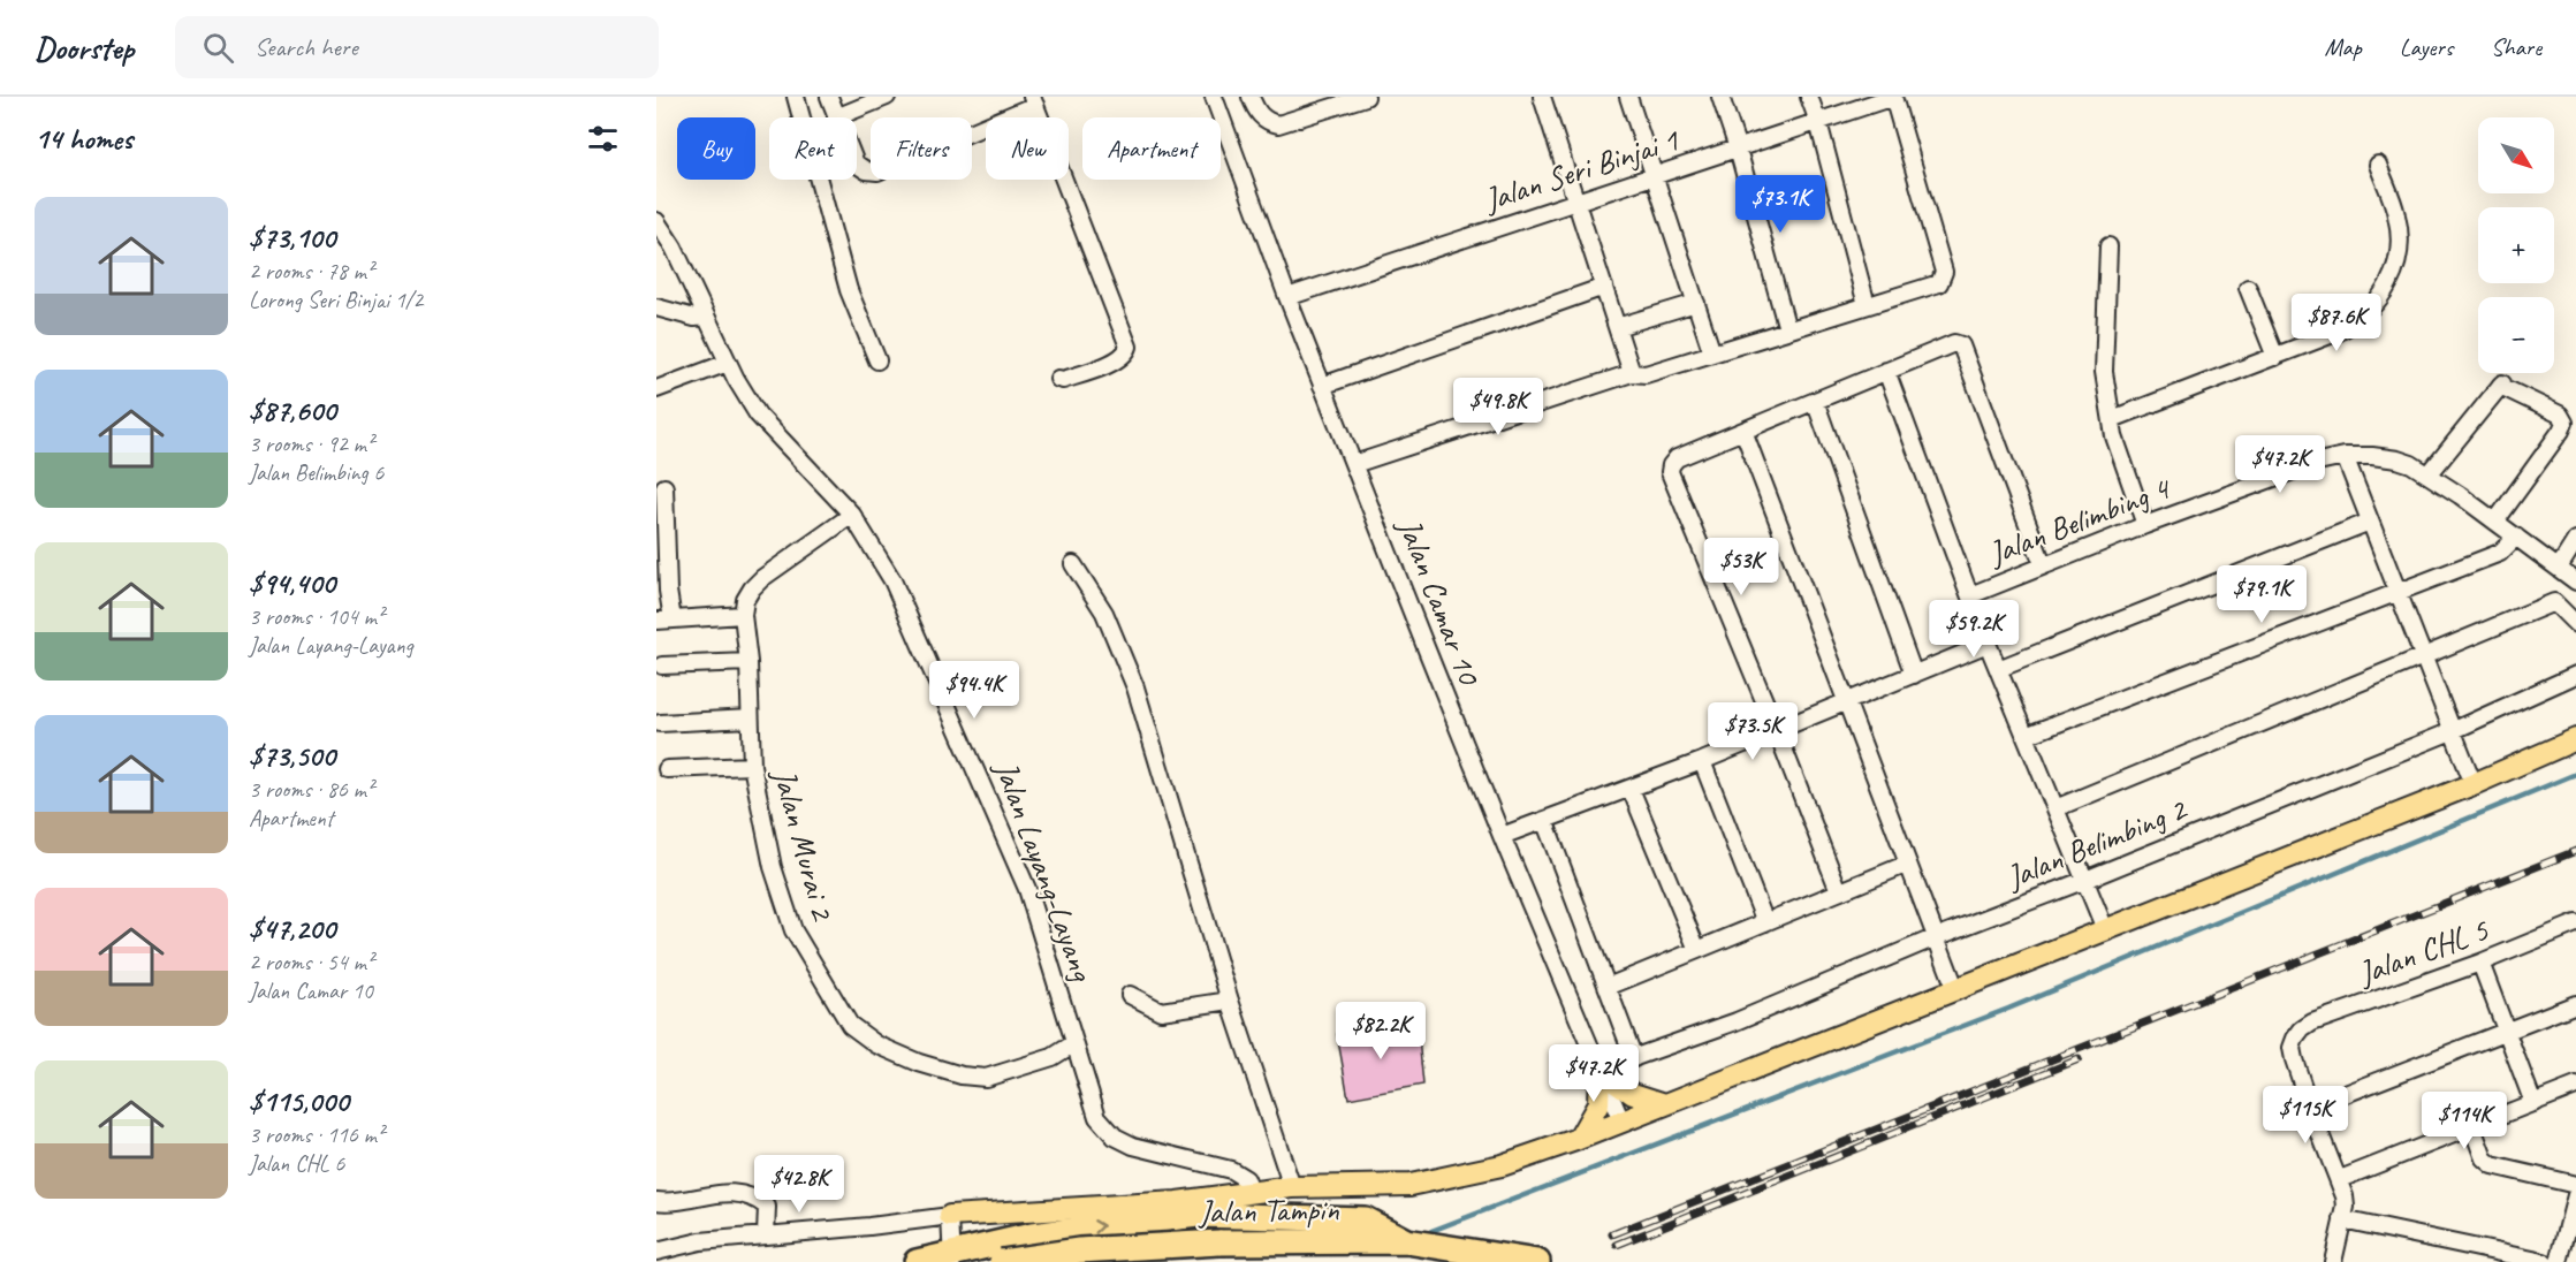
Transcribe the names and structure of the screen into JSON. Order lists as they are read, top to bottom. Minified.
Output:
{"streets":{"highway":["Jalan Tampin"],"street":["Jalan Seri Binjai 1","Jalan Belimbing 4","Jalan Camar 10","Jalan Belimbing 2","Jalan Murai 2","Jalan Layang-Layang","Jalan CHL 5"]},"crossings":[["Jalan Seri Binjai 1","Jalan Camar 10"],["Jalan Camar 10","Jalan Belimbing 2"],["Jalan Murai 2","Jalan Layang-Layang"]],"north":"bottom right","page":{"header":"Doorstep","search":"Search here","nav":["Map","Layers","Share"],"heading":"14 homes","map_buttons":["+","−"],"chip":["Buy","Rent","Filters","New","Apartment"],"price":["$73.1K","$87.6K","$49.8K","$47.2K","$53K","$79.1K","$59.2K","$94.4K","$73.5K","$82.2K","$47.2K","$115K","$114K","$42.8K"],"list":[{"name":"$73,100","note":"2 rooms · 78 m² · Lorong Seri Binjai 1/2"},{"name":"$87,600","note":"3 rooms · 92 m² · Jalan Belimbing 6"},{"name":"$94,400","note":"3 rooms · 104 m² · Jalan Layang-Layang"},{"name":"$73,500","note":"3 rooms · 86 m² · Apartment"},{"name":"$47,200","note":"2 rooms · 54 m² · Jalan Camar 10"},{"name":"$115,000","note":"3 rooms · 116 m² · Jalan CHL 6"}]}}
